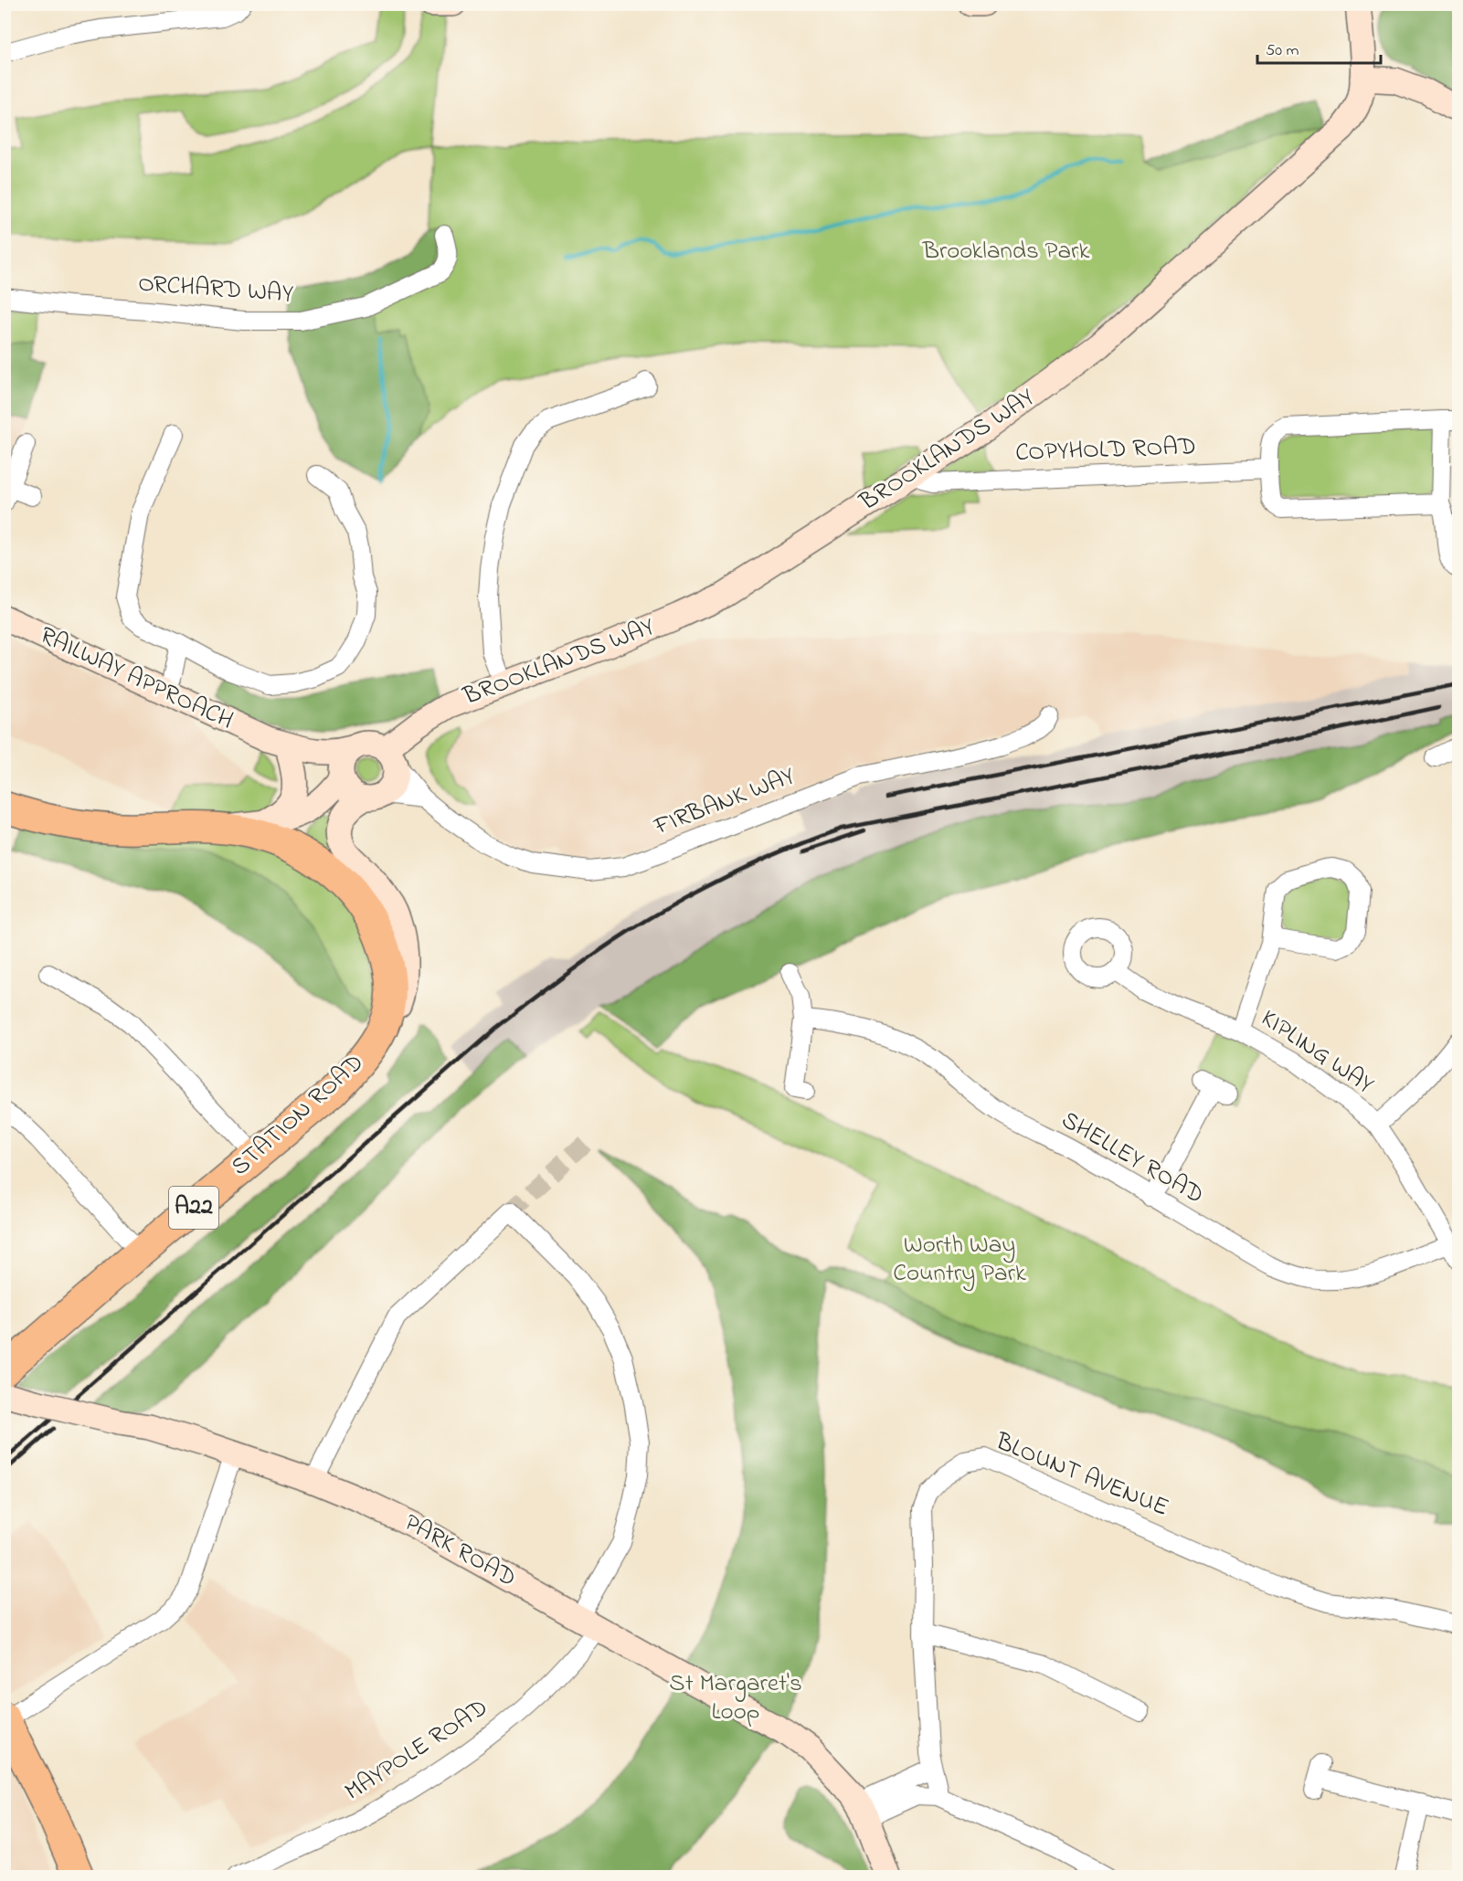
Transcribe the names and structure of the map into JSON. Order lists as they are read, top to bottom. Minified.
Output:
{"streets":{"highway":["STATION ROAD","A22"],"main road":["BROOKLANDS WAY","RAILWAY APPROACH","PARK ROAD"],"street":["ORCHARD WAY","COPYHOLD ROAD","FIRBANK WAY","KIPLING WAY","SHELLEY ROAD","BLOUNT AVENUE","MAYPOLE ROAD"]},"crossings":[["BROOKLANDS WAY","COPYHOLD ROAD"],["BROOKLANDS WAY","RAILWAY APPROACH"],["BROOKLANDS WAY","FIRBANK WAY"],["BROOKLANDS WAY","STATION ROAD"],["RAILWAY APPROACH","FIRBANK WAY"],["RAILWAY APPROACH","STATION ROAD"],["FIRBANK WAY","STATION ROAD"],["KIPLING WAY","SHELLEY ROAD"],["STATION ROAD","A22"],["PARK ROAD","MAYPOLE ROAD"]],"parks":["Brooklands Park","Worth Way Country Park","St Margaret's Loop"],"scale_bar":"50 m"}
